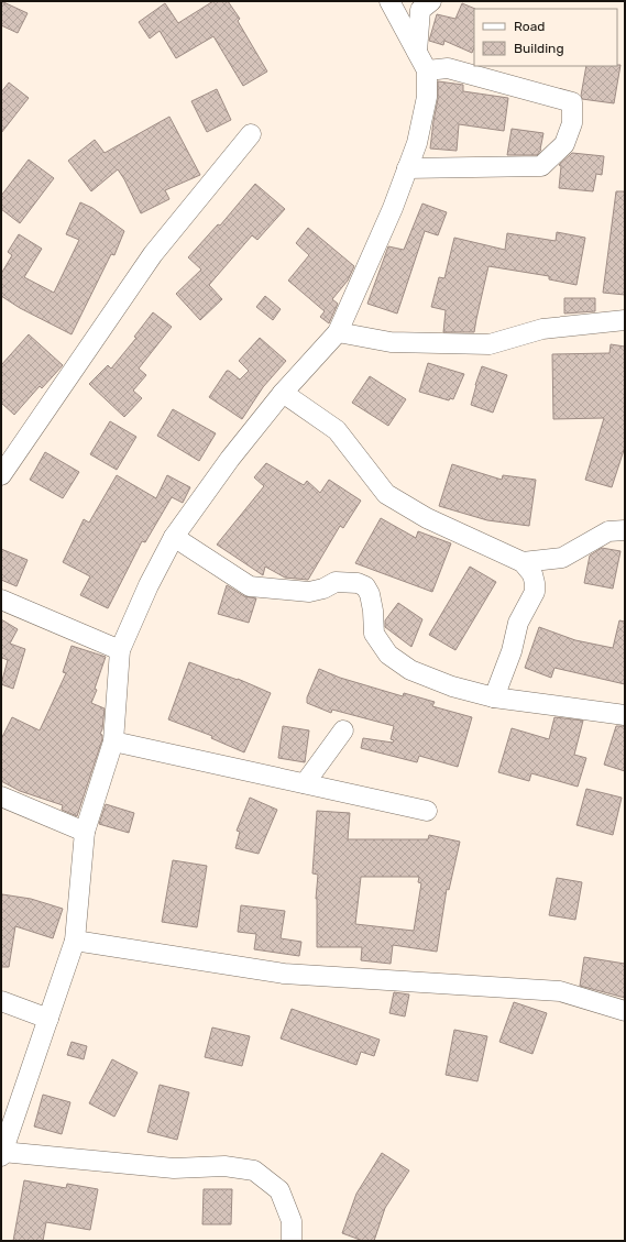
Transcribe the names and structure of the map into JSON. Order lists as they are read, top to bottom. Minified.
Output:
{"legend":["Road","Building"]}
